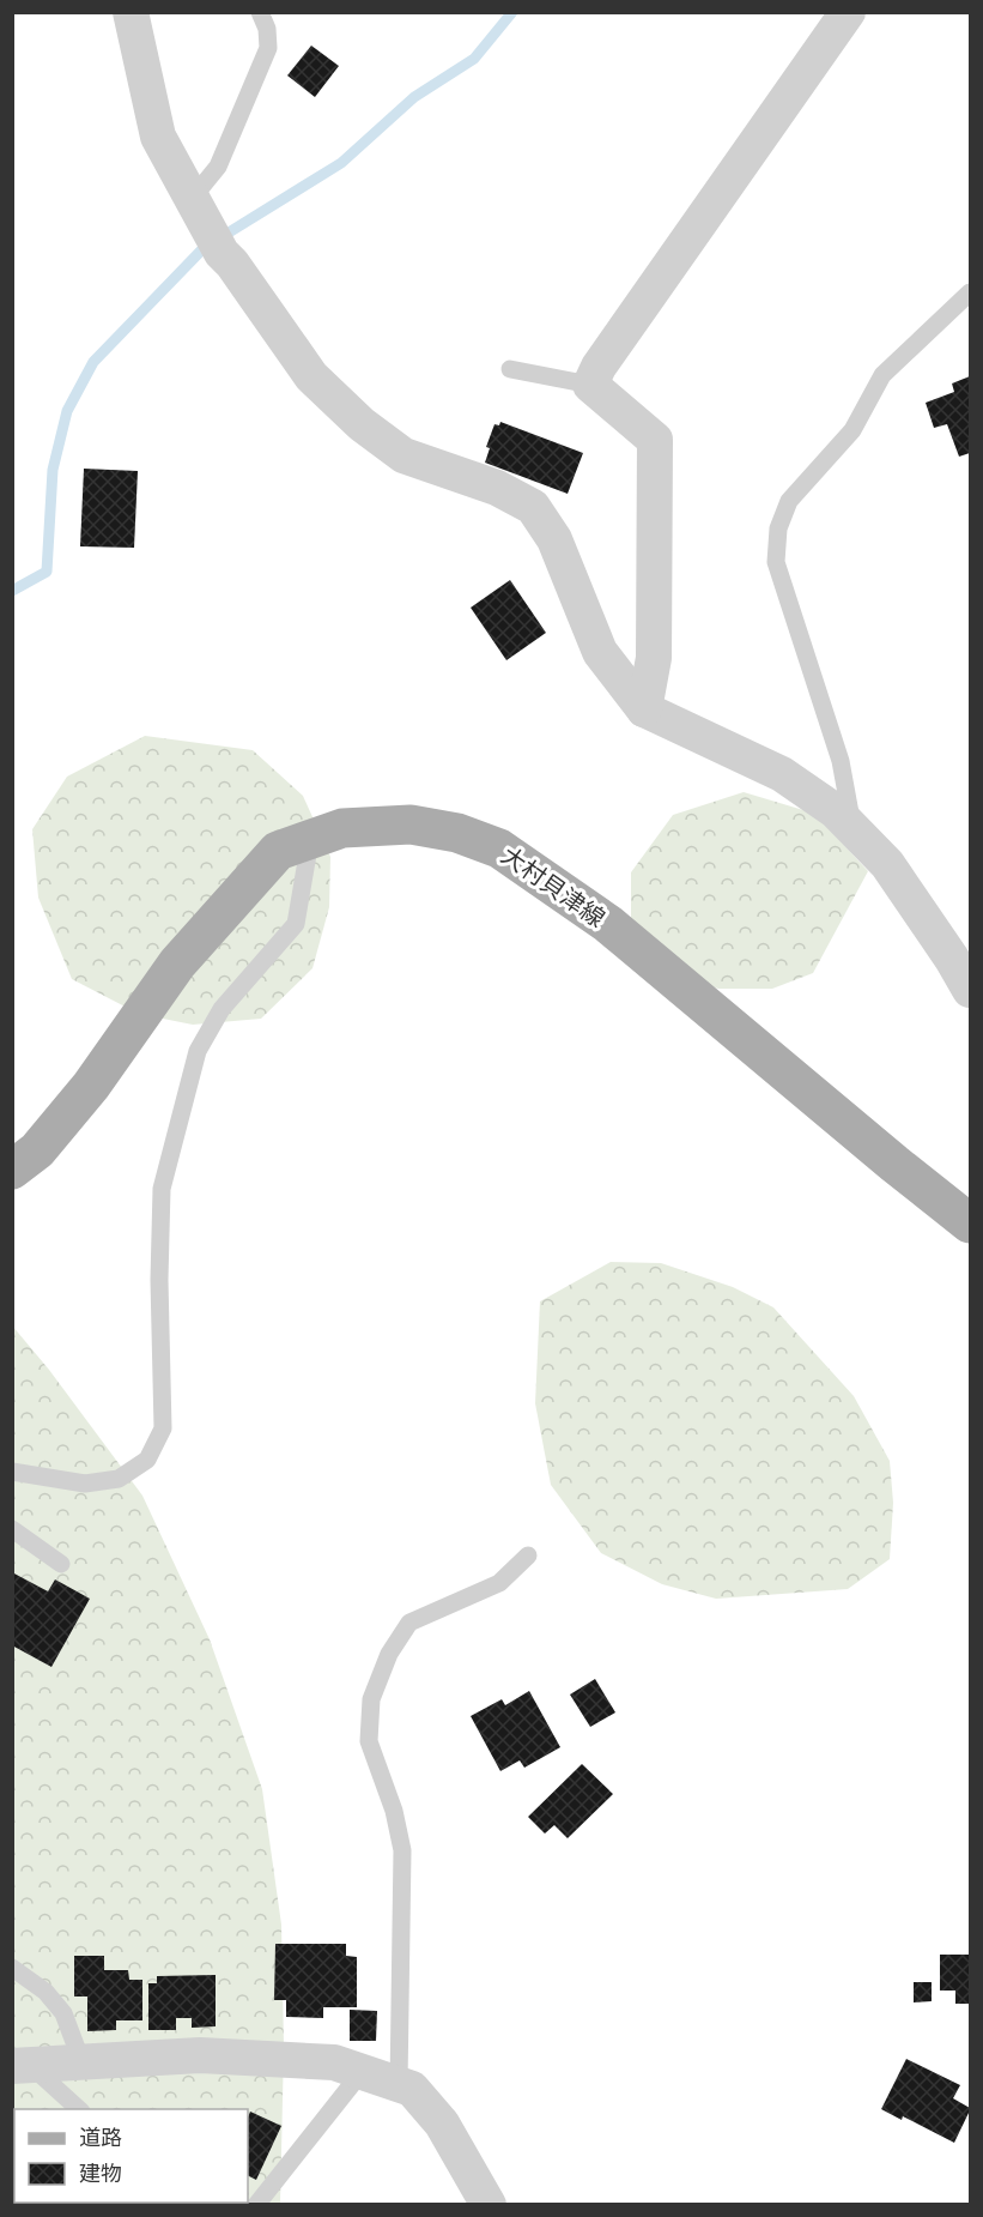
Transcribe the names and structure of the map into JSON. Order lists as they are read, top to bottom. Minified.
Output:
{"streets":{"main road":["大村貝津線"]},"legend":["道路","建物"]}
